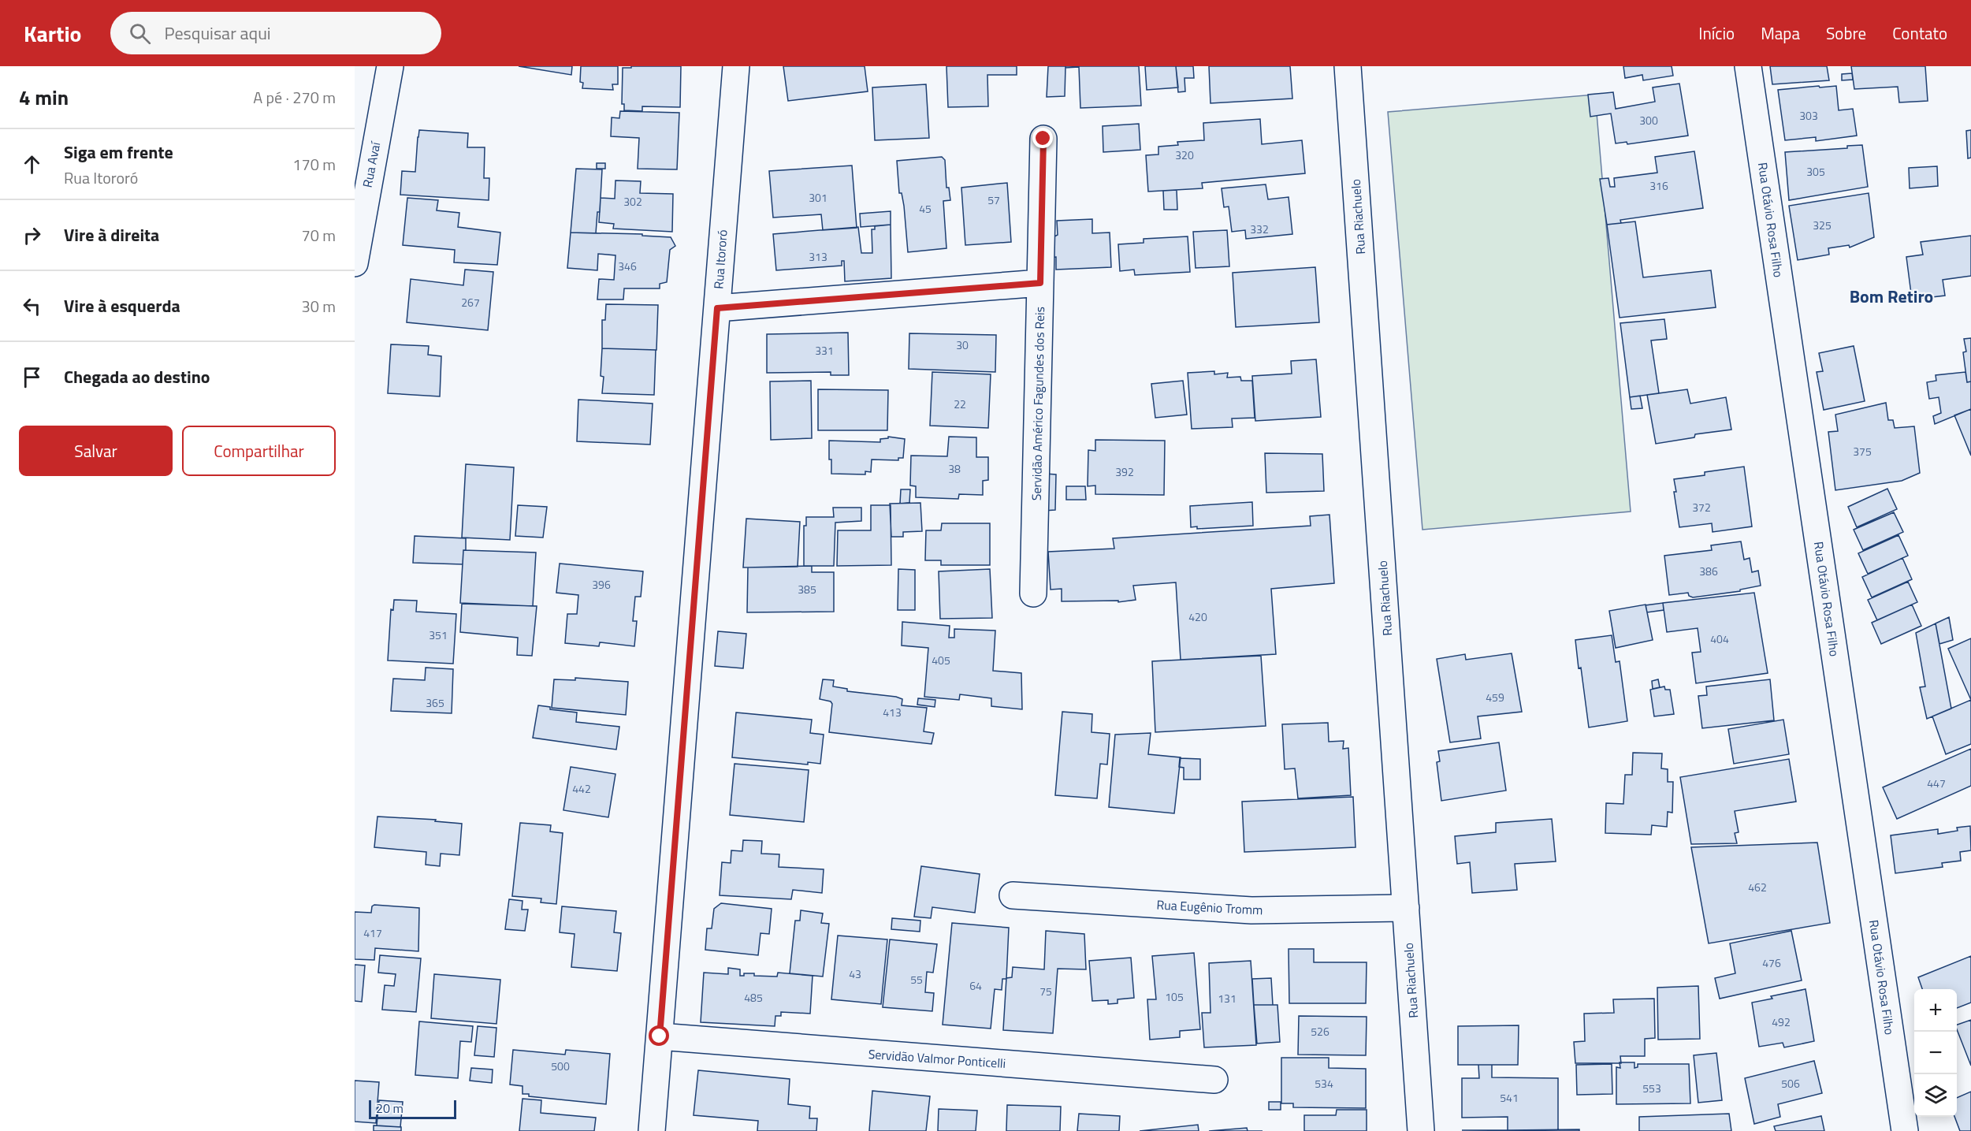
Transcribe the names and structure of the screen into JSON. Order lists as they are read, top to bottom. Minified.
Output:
{"streets":{"street":["Rua Avaí","Rua Riachuelo","Rua Otávio Rosa Filho","Rua Itororó","Servidão Américo Fagundes dos Reis","Rua Eugênio Tromm","Servidão Valmor Ponticelli"]},"crossings":[["Rua Riachuelo","Rua Eugênio Tromm"],["Rua Itororó","Servidão Valmor Ponticelli"]],"districts":["Bom Retiro"],"house_numbers":["303","300","320","305","316","301","57","302","45","325","332","313","346","267","30","331","22","375","38","392","372","386","396","385","420","351","404","405","459","365","413","447","442","462","417","476","43","55","64","75","105","485","131","492","526","500","534","506","553","541"],"scale_bar":"20 m","page":{"header":"Kartio","search":"Pesquisar aqui","nav":["Início","Mapa","Sobre","Contato"],"heading":["4 min","A pé · 270 m"],"list":[["Siga em frente","Rua Itororó","170 m"],["Vire à direita","70 m"],["Vire à esquerda","30 m"],"Chegada ao destino"],"buttons":["Salvar","Compartilhar"],"map_buttons":["+","−"],"scale":"20 m"}}
